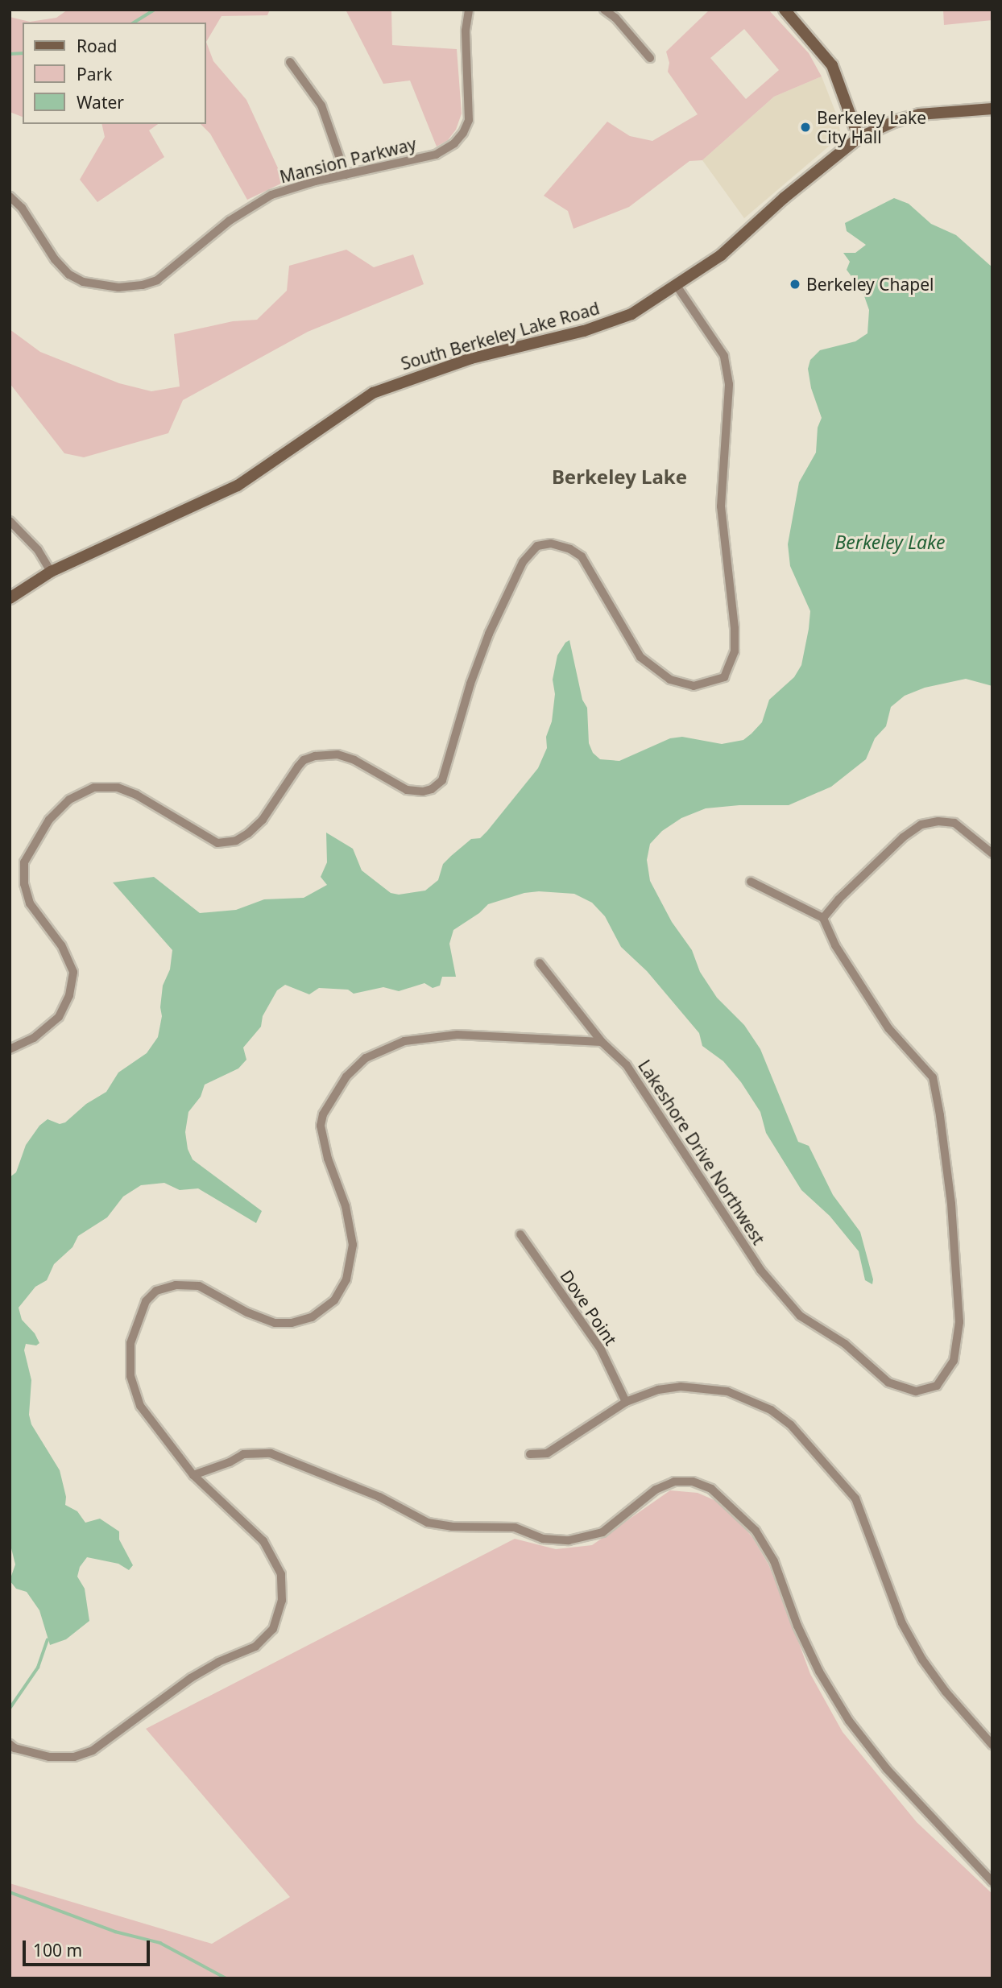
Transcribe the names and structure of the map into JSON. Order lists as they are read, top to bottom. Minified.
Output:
{"streets":{"street":["Mansion Parkway","South Berkeley Lake Road","Lakeshore Drive Northwest","Dove Point"]},"districts":["Berkeley Lake"],"water":["Berkeley Lake"],"places":["Berkeley Lake City Hall","Berkeley Chapel"],"legend":["Road","Park","Water"],"scale_bar":"100 m"}
